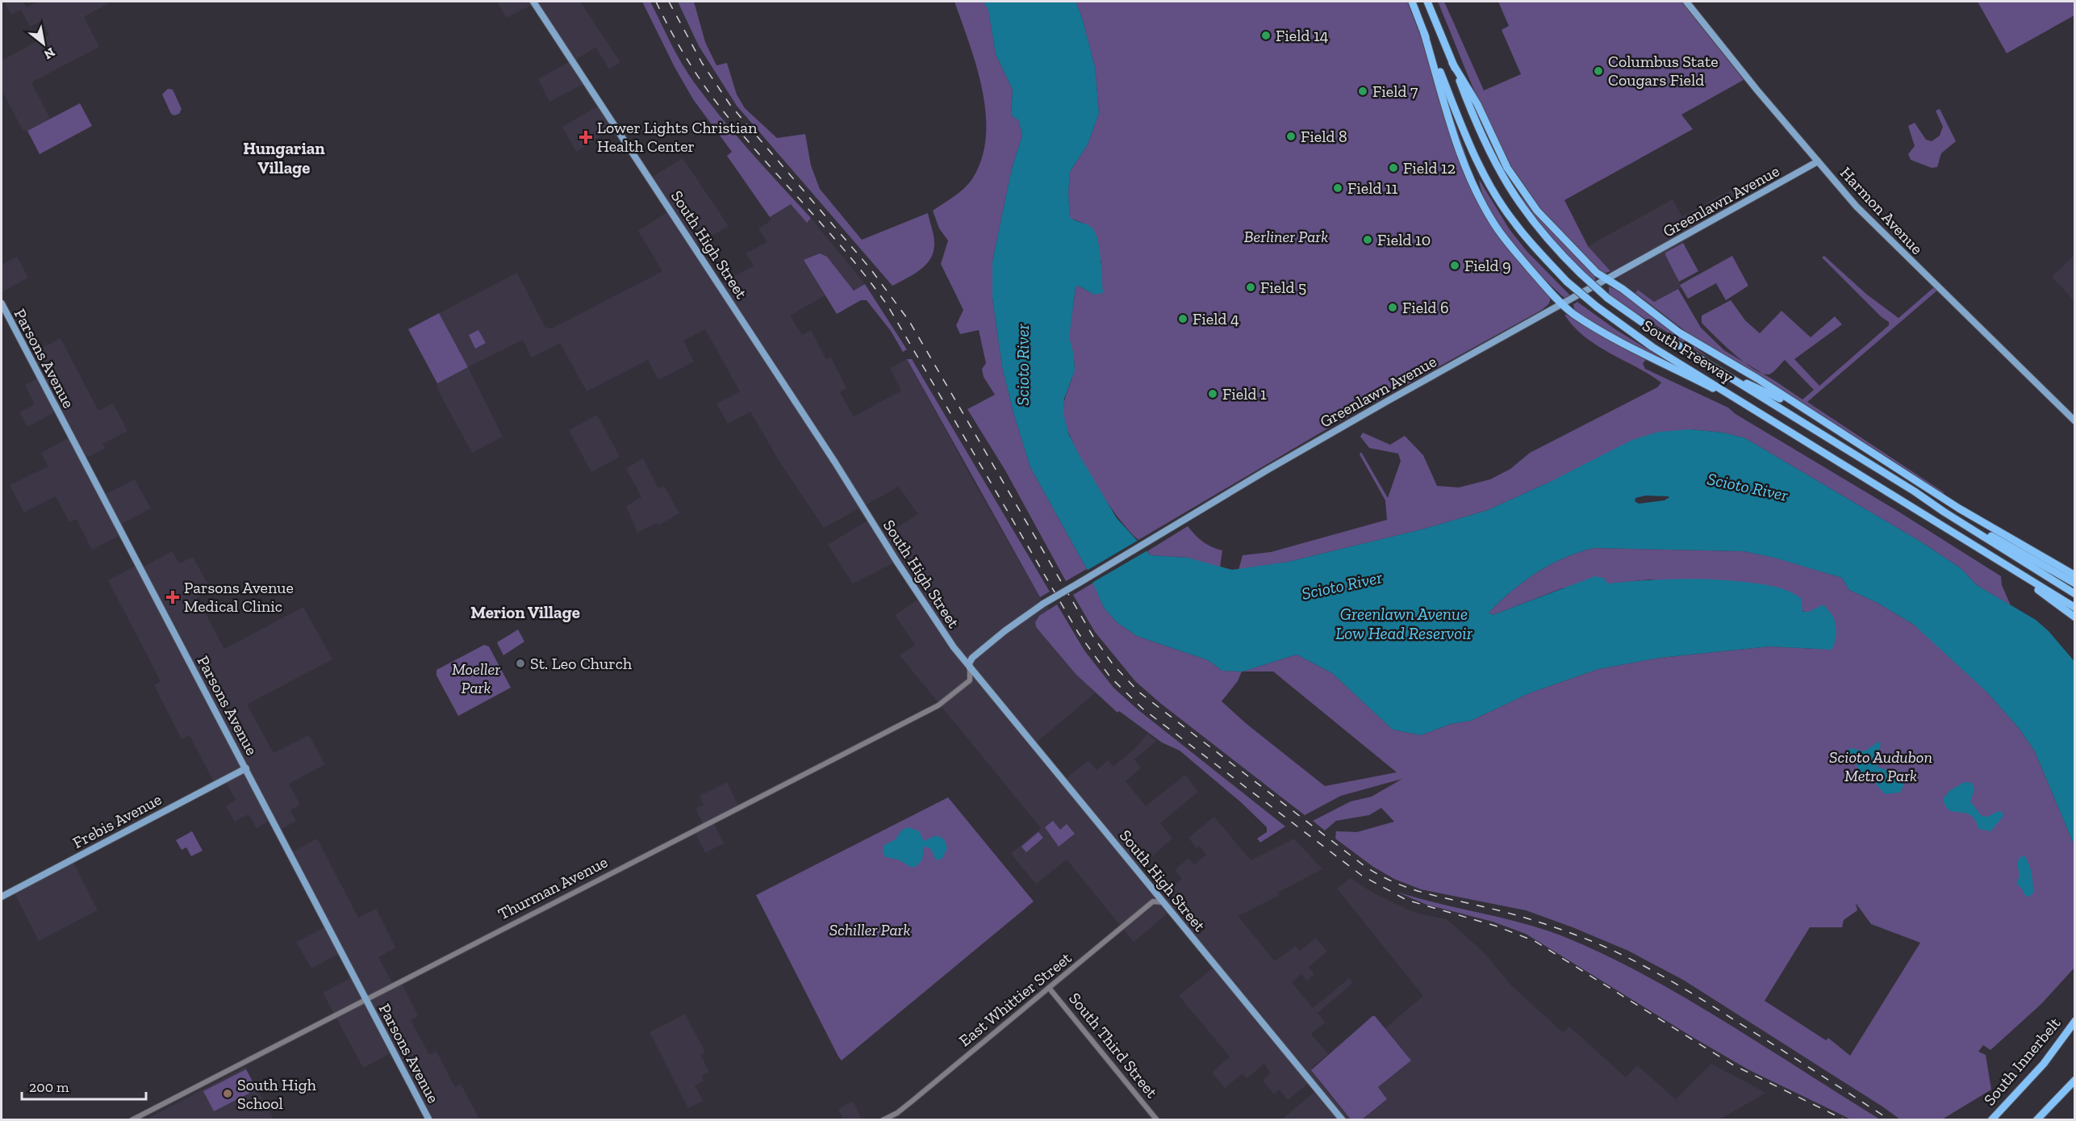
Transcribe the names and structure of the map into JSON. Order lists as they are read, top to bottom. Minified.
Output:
{"streets":{"highway":["South Freeway","South Innerbelt"],"main road":["Greenlawn Avenue","Harmon Avenue","South High Street","Parsons Avenue","Frebis Avenue"],"street":["Thurman Avenue","East Whittier Street","South Third Street"]},"crossings":[["Greenlawn Avenue","Harmon Avenue"],["Greenlawn Avenue","South High Street"],["Greenlawn Avenue","Thurman Avenue"],["South High Street","Thurman Avenue"],["South High Street","East Whittier Street"],["Parsons Avenue","Frebis Avenue"],["Parsons Avenue","Thurman Avenue"],["East Whittier Street","South Third Street"]],"districts":["Hungarian Village","Merion Village"],"water":["Scioto River","Greenlawn Avenue Low Head Reservoir"],"parks":["Berliner Park","Moeller Park","Scioto Audubon Metro Park","Schiller Park"],"places":{"other":["Field 14","Columbus State Cougars Field","Field 7","Field 8","Field 12","Field 11","Field 10","Field 9","Field 5","Field 6","Field 4","Field 1","St. Leo Church","South High School"],"health":["Lower Lights Christian Health Center","Parsons Avenue Medical Clinic"]},"scale_bar":"200 m","north":"bottom right"}
